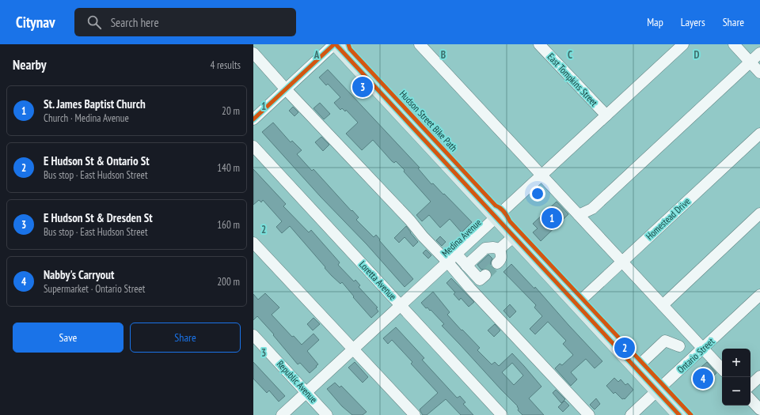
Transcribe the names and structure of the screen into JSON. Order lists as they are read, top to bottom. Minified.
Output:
{"streets":{"street":["East Tompkins Street","Homestead Drive","Medina Avenue","Loretta Avenue","Ontario Street","Republic Avenue"],"cycle path":["Hudson Street Bike Path"]},"crossings":[["East Tompkins Street","Medina Avenue"],["Medina Avenue","Loretta Avenue"],["Medina Avenue","Republic Avenue"]],"page":{"header":"Citynav","search":"Search here","nav":["Map","Layers","Share"],"heading":["Nearby","4 results"],"pins":["3","1","2","4"],"list":[{"mark":"1","name":"St. James Baptist Church","note":"Church · Medina Avenue","value":"20 m"},{"mark":"2","name":"E Hudson St & Ontario St","note":"Bus stop · East Hudson Street","value":"140 m"},{"mark":"3","name":"E Hudson St & Dresden St","note":"Bus stop · East Hudson Street","value":"160 m"},{"mark":"4","name":"Nabby's Carryout","note":"Supermarket · Ontario Street","value":"200 m"}],"buttons":["Save","Share"],"map_buttons":["+","−"]},"grid":{"columns":["A","B","C","D"],"rows":["1","2","3"]}}
